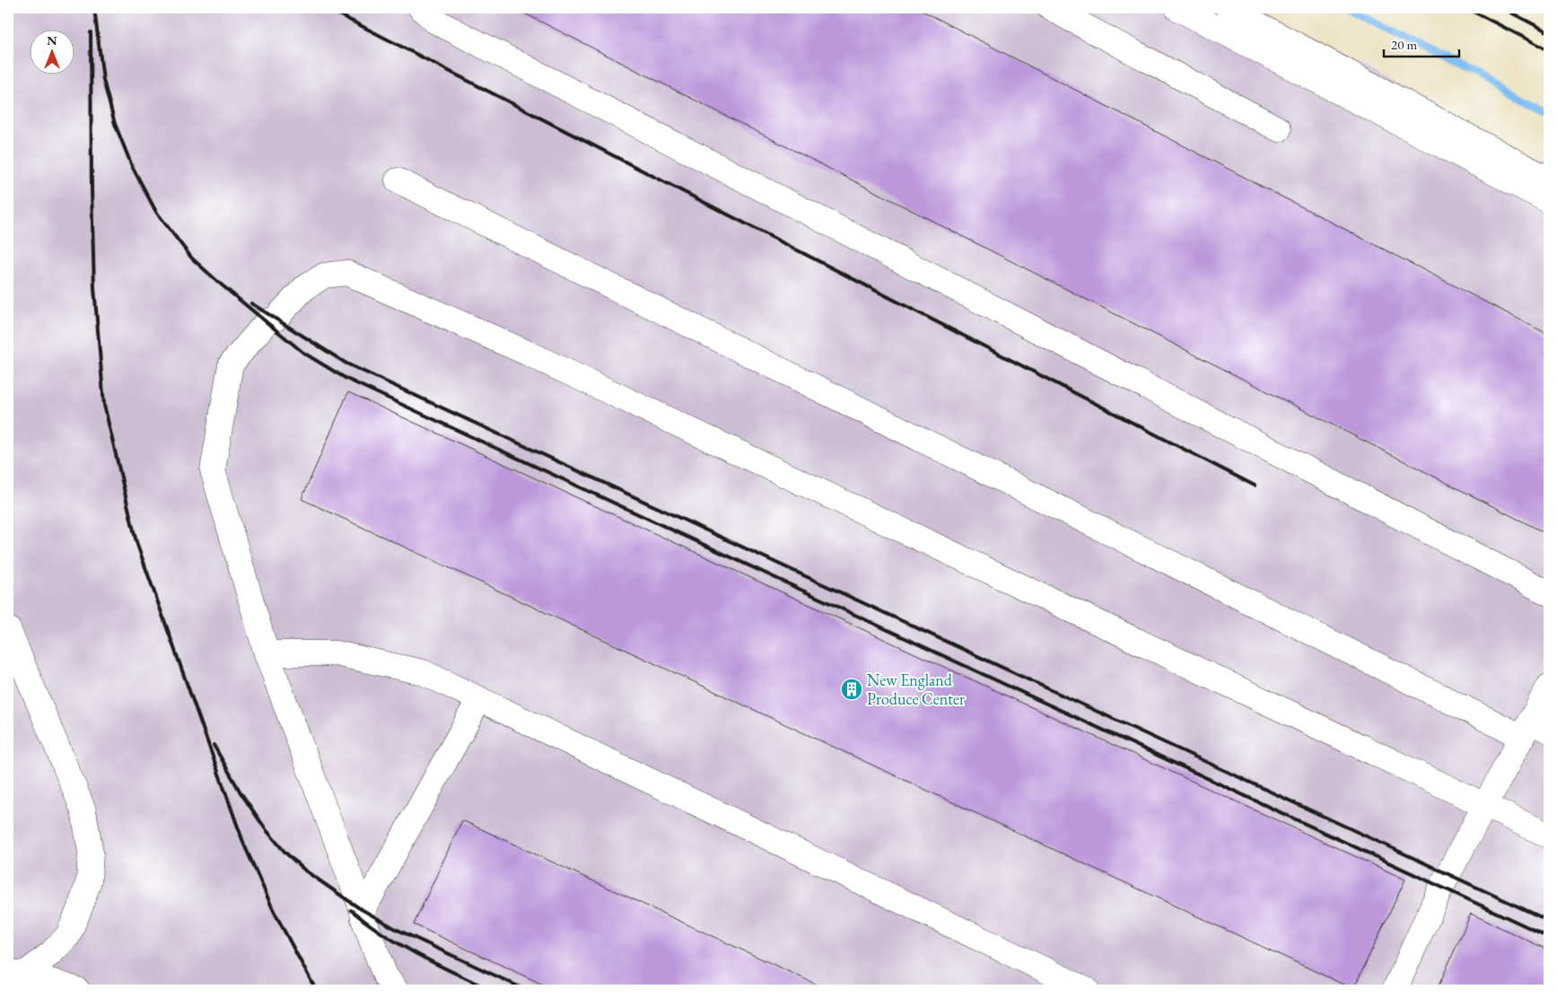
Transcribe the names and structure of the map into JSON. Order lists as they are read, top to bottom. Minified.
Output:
{"places":{"building":["New England Produce Center"]},"scale_bar":"20 m","north":"top"}
